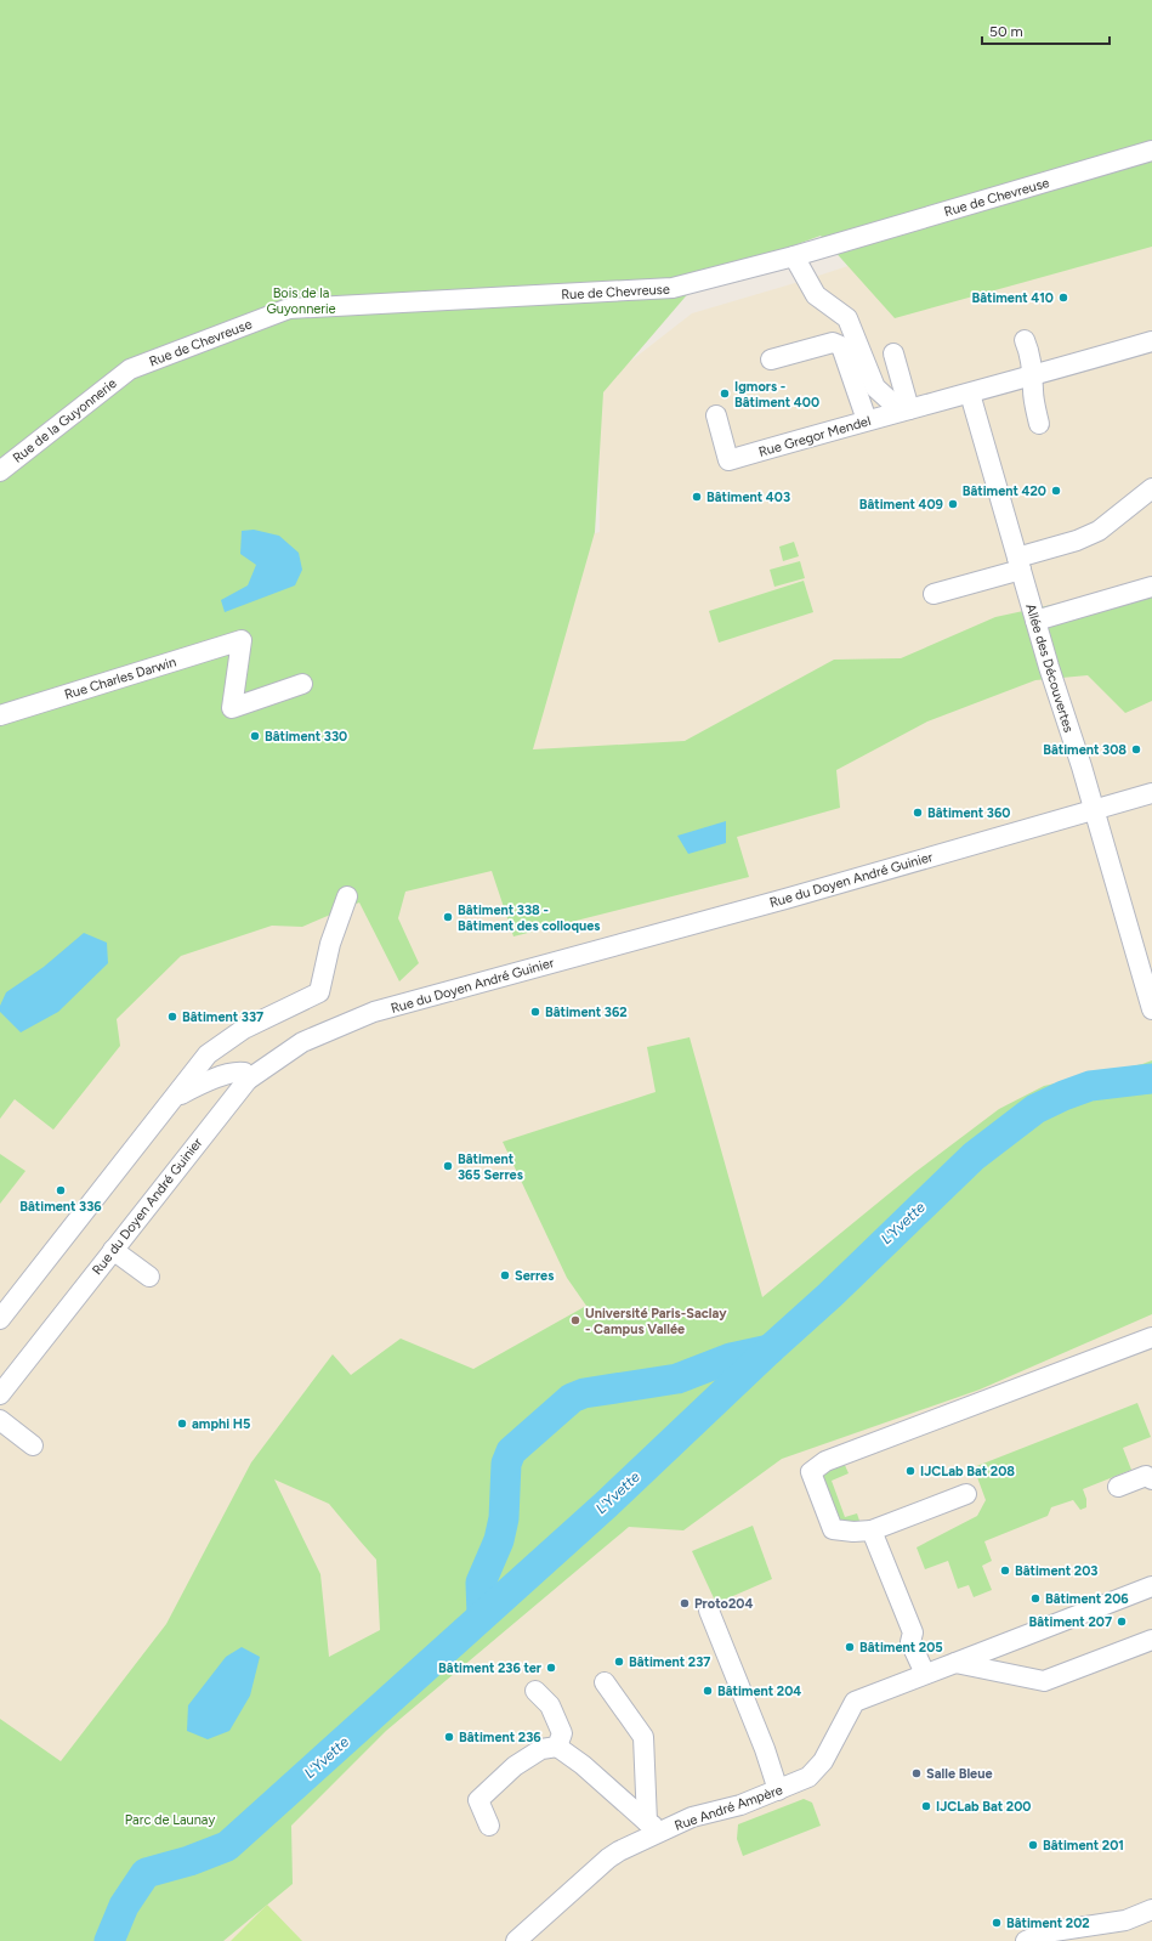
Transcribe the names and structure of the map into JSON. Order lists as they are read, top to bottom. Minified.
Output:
{"streets":{"street":["Rue de Chevreuse","Rue de la Guyonnerie","Rue Gregor Mendel","Allée des Découvertes","Rue Charles Darwin","Rue du Doyen André Guinier","Rue André Ampère"]},"crossings":[["Rue de Chevreuse","Rue de la Guyonnerie"],["Allée des Découvertes","Rue du Doyen André Guinier"]],"water":["L'Yvette"],"parks":["Bois de la Guyonnerie","Parc de Launay"],"places":["Bâtiment 410","Igmors - Bâtiment 400","Bâtiment 420","Bâtiment 403","Bâtiment 409","Bâtiment 330","Bâtiment 308","Bâtiment 360","Bâtiment 338 - Bâtiment des colloques","Bâtiment 362","Bâtiment 337","Bâtiment 365 Serres","Bâtiment 336","Serres","Université Paris-Saclay - Campus Vallée","amphi H5","IJCLab Bat 208","Bâtiment 203","Bâtiment 206","Proto204","Bâtiment 207","Bâtiment 205","Bâtiment 237","Bâtiment 236 ter","Bâtiment 204","Bâtiment 236","Salle Bleue","IJCLab Bat 200","Bâtiment 201","Bâtiment 202"],"scale_bar":"50 m"}
